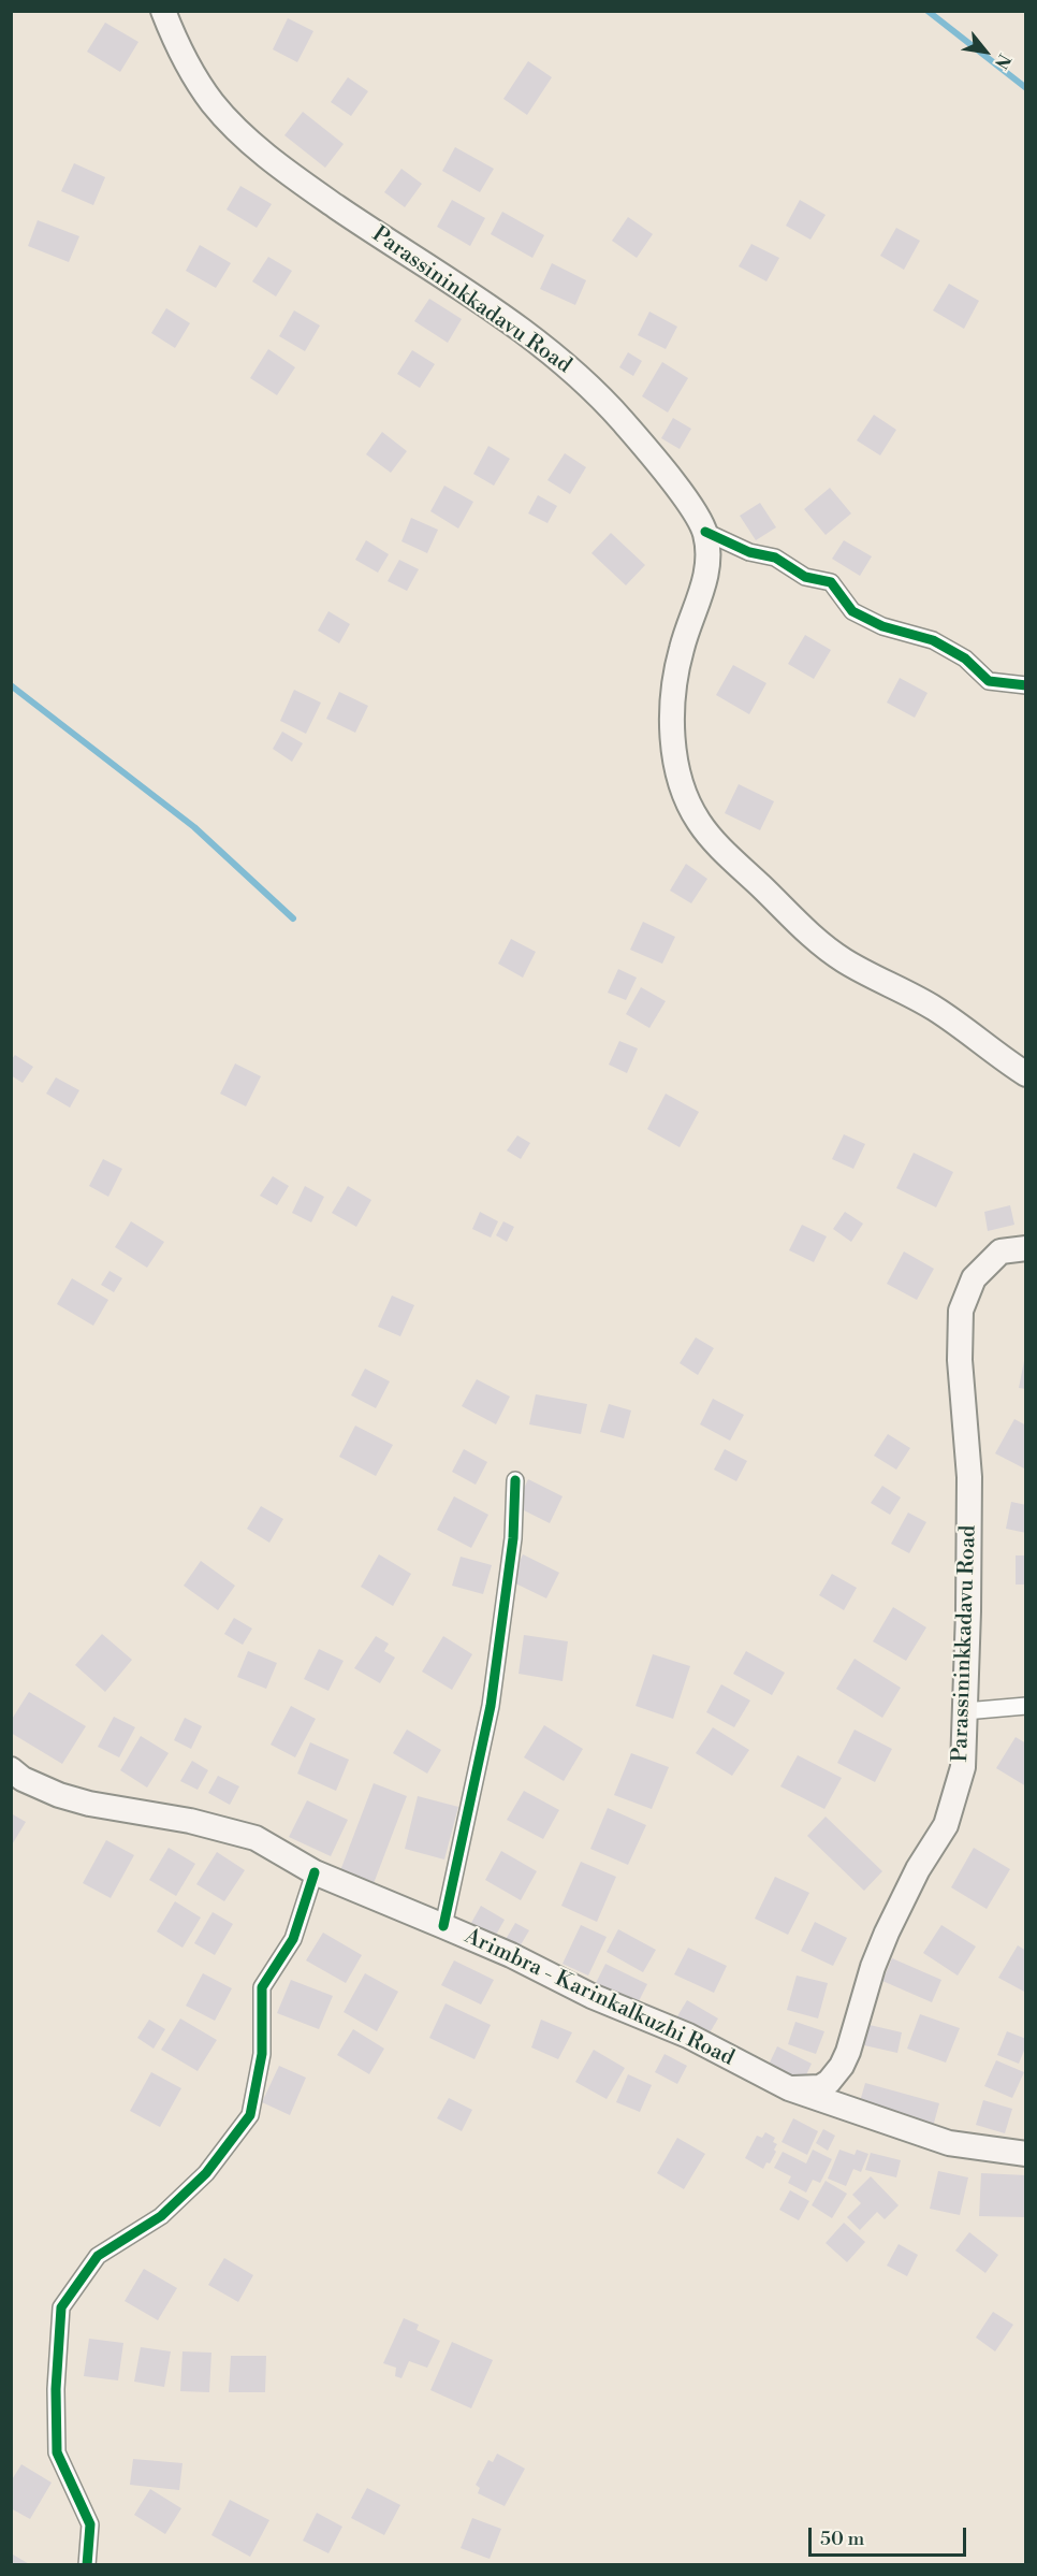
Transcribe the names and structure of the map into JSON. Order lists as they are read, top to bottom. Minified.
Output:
{"streets":{"main road":["Parassininkkadavu Road","Arimbra - Karinkalkuzhi Road"]},"crossings":[["Parassininkkadavu Road","Arimbra - Karinkalkuzhi Road"]],"scale_bar":"50 m","north":"bottom right"}
